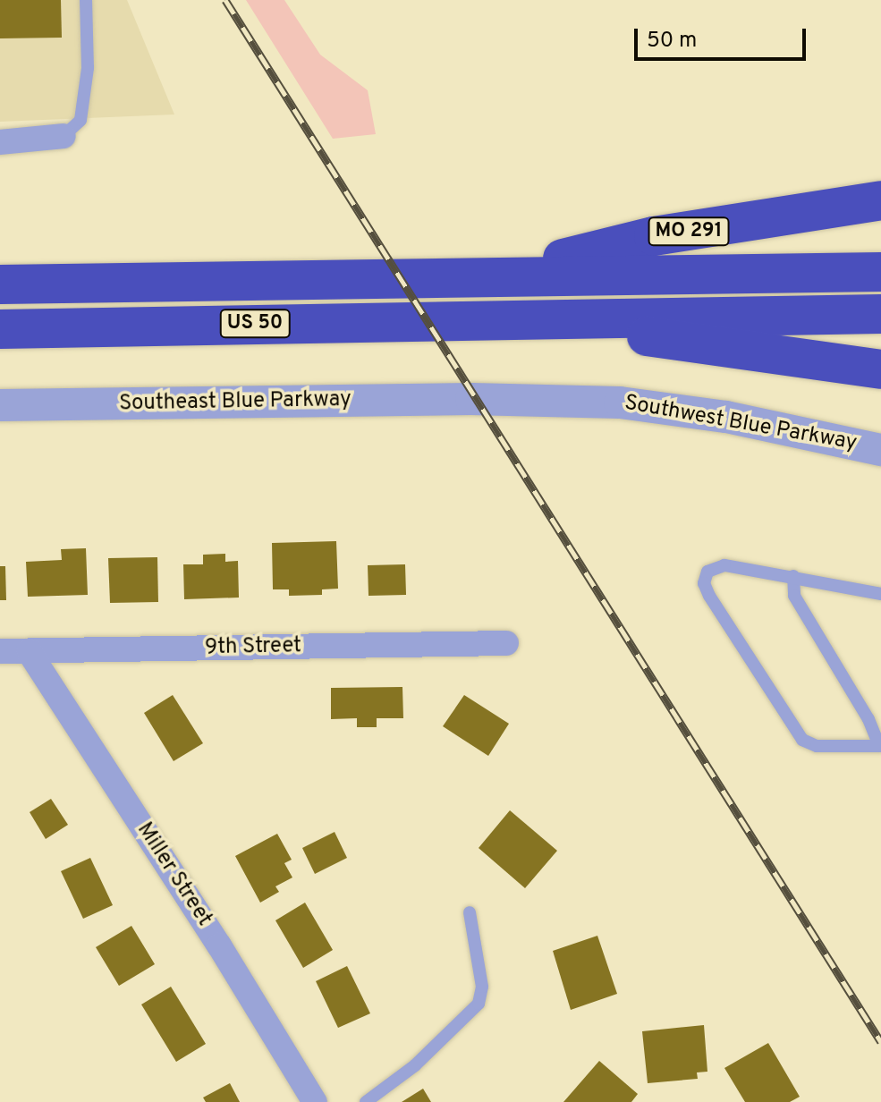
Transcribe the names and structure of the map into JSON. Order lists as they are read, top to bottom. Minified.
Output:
{"streets":{"highway":["MO 291","US 50"],"street":["Southeast Blue Parkway","Southwest Blue Parkway","9th Street","Miller Street"]},"crossings":[["MO 291","US 50"],["Southeast Blue Parkway","Southwest Blue Parkway"],["9th Street","Miller Street"]],"scale_bar":"50 m"}
